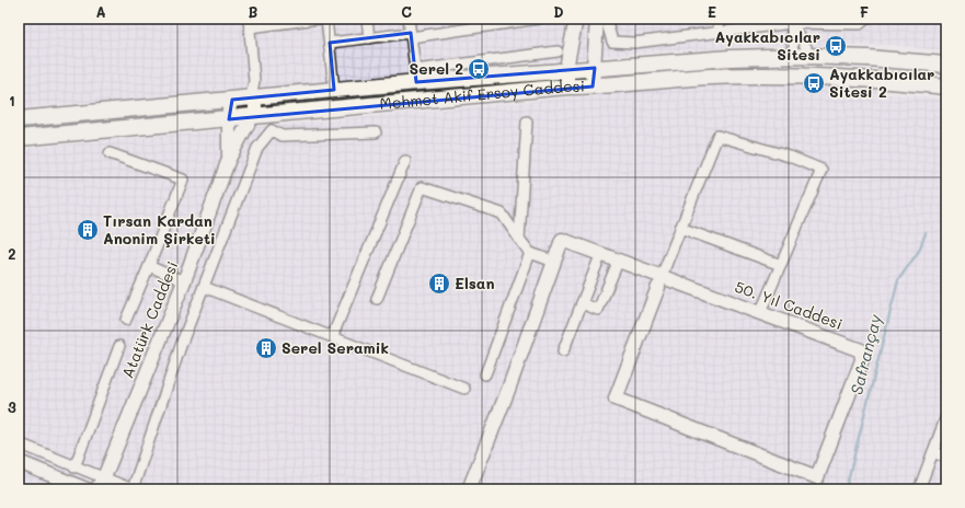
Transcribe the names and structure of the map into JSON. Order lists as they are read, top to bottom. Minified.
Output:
{"streets":{"main road":["Mehmet Akif Ersoy Caddesi"],"street":["50. Yıl Caddesi","Atatürk Caddesi"]},"water":["Safrançay"],"places":{"bus stop":["Ayakkabıcılar Sitesi","Serel 2","Ayakkabıcılar Sitesi 2"],"building":["Tırsan Kardan Anonim Şirketi","Elsan","Serel Seramik"]},"grid":{"columns":["A","B","C","D","E","F"],"rows":["1","2","3"]}}
